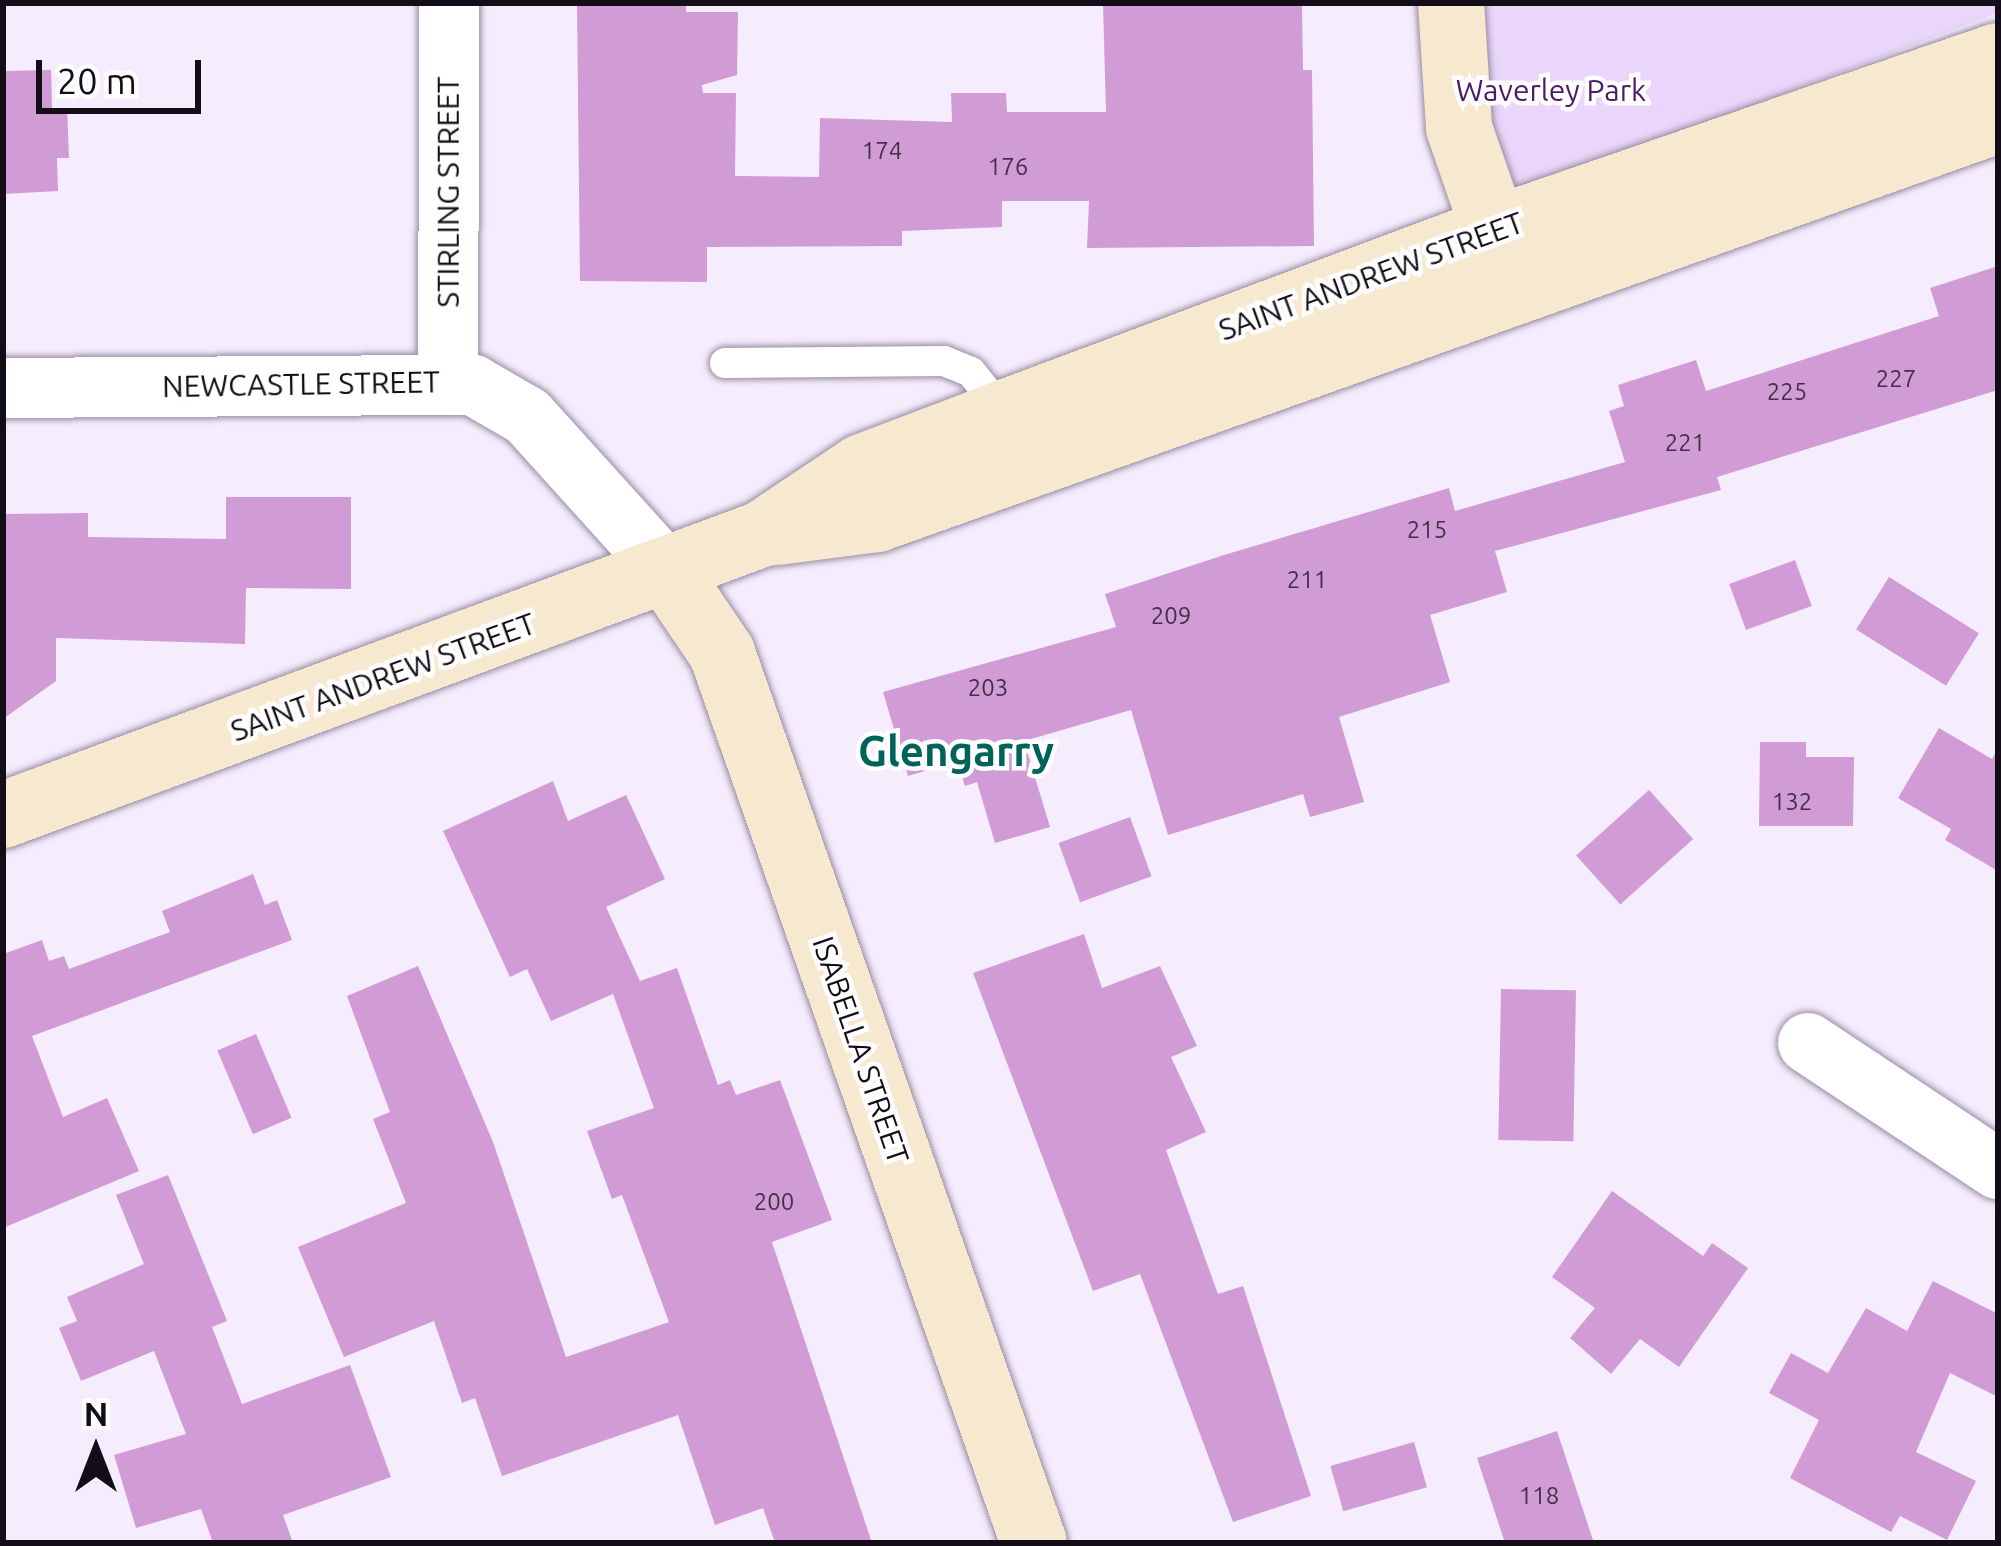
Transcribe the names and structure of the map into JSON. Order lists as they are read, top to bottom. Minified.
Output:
{"streets":{"street":["STIRLING STREET","SAINT ANDREW STREET","NEWCASTLE STREET","ISABELLA STREET"]},"crossings":[["STIRLING STREET","NEWCASTLE STREET"],["SAINT ANDREW STREET","NEWCASTLE STREET"],["SAINT ANDREW STREET","ISABELLA STREET"],["NEWCASTLE STREET","ISABELLA STREET"]],"districts":["Glengarry"],"parks":["Waverley Park"],"house_numbers":["174","176","227","225","221","215","211","209","203","132","200","118"],"scale_bar":"20 m","north":"top"}
